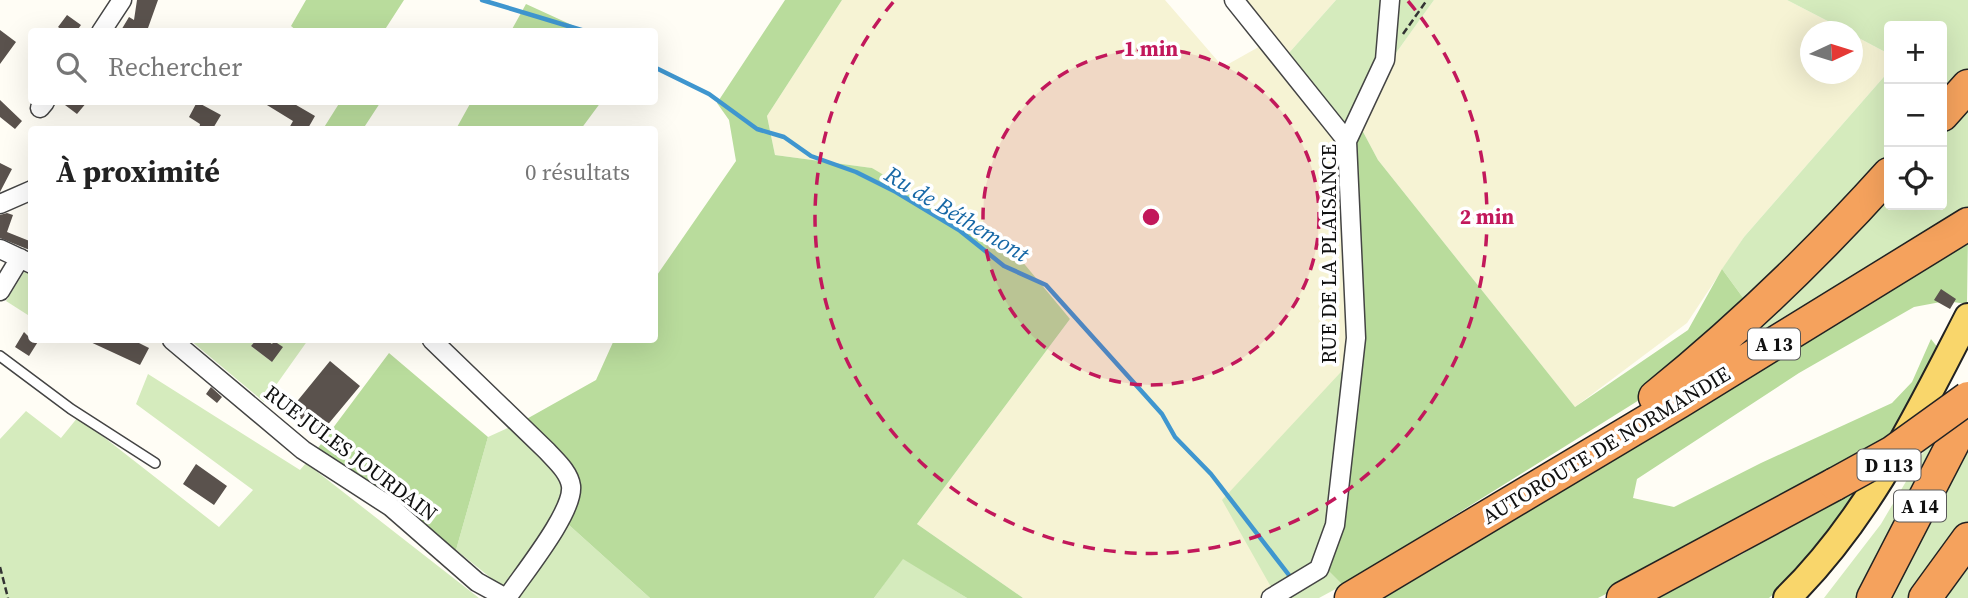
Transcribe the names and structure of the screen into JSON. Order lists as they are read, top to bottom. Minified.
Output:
{"streets":{"highway":["A 13","AUTOROUTE DE NORMANDIE","A 14"],"main road":["D 113"],"street":["RUE DE LA PLAISANCE","RUE JULES JOURDAIN"]},"water":["Ru de Béthemont"],"north":"right","page":{"map_buttons":["+","−"],"search":"Rechercher","heading":["À proximité","0 résultats"]},"rings":["1 min","2 min"]}
